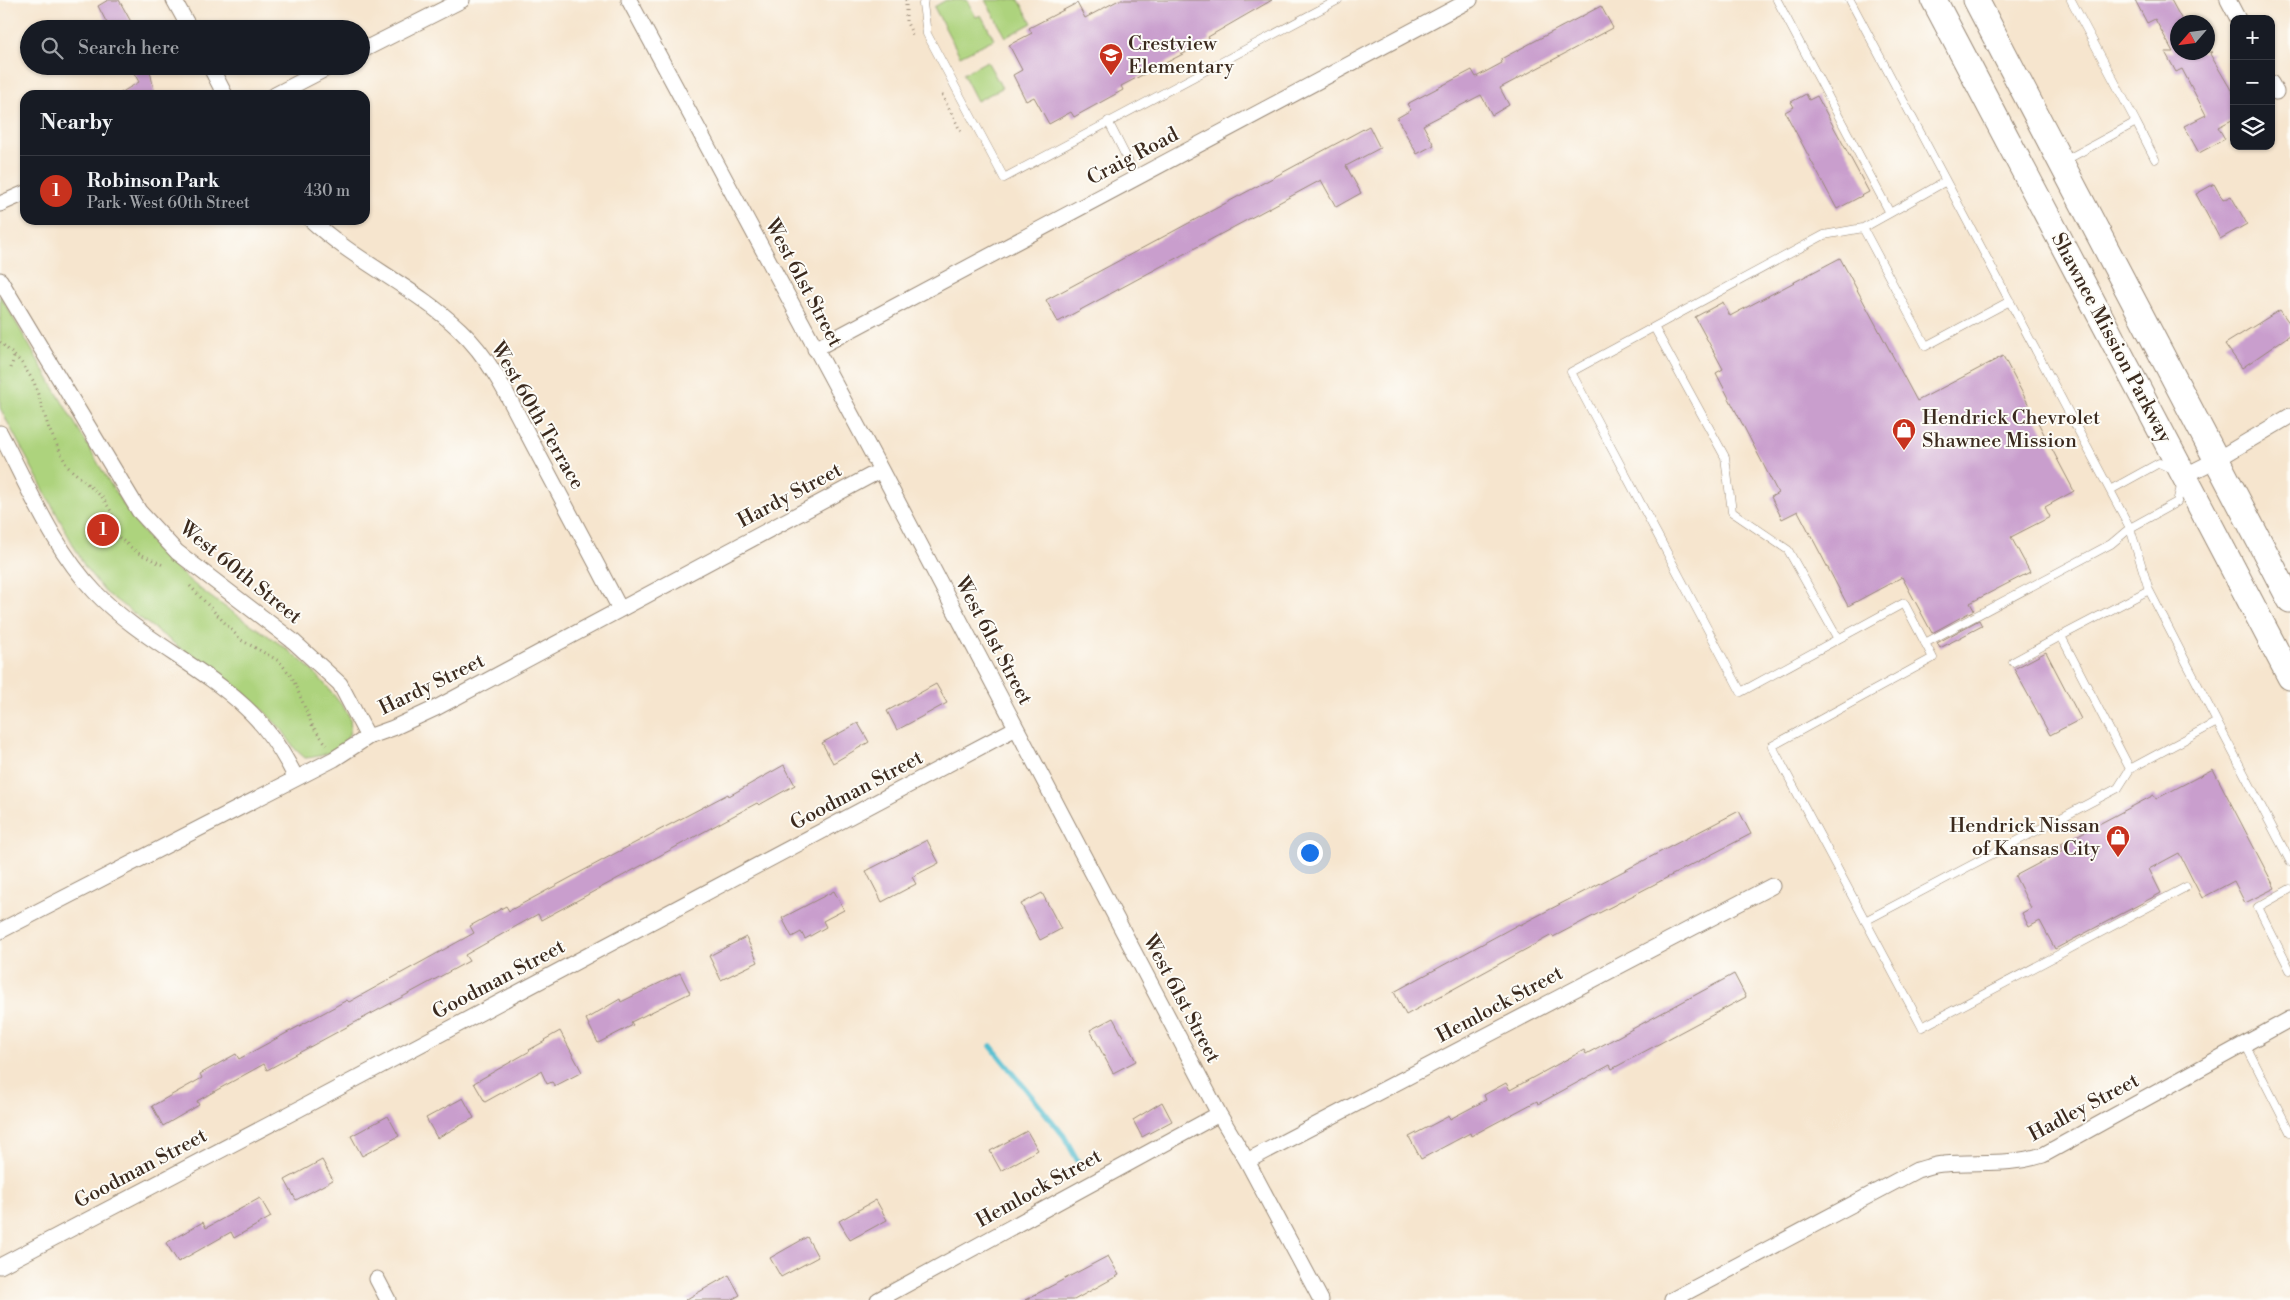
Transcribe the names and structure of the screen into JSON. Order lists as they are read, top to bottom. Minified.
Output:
{"streets":{"highway":["Shawnee Mission Parkway"],"street":["Craig Road","West 61st Street","West 60th Terrace","Hardy Street","West 60th Street","Goodman Street","Hemlock Street","Hadley Street"]},"crossings":[["Craig Road","West 61st Street"],["West 61st Street","Hardy Street"],["West 61st Street","Goodman Street"],["West 61st Street","Hemlock Street"],["West 60th Terrace","Hardy Street"],["Hardy Street","West 60th Street"]],"places":{"school or university":["Crestview Elementary"],"shop":["Hendrick Chevrolet Shawnee Mission","Hendrick Nissan of Kansas City"]},"north":"bottom left","page":{"map_buttons":["+","−"],"search":"Search here","heading":"Nearby","list":[{"mark":"1","name":"Robinson Park","note":"Park · West 60th Street","value":"430 m"}],"pins":"1"}}
